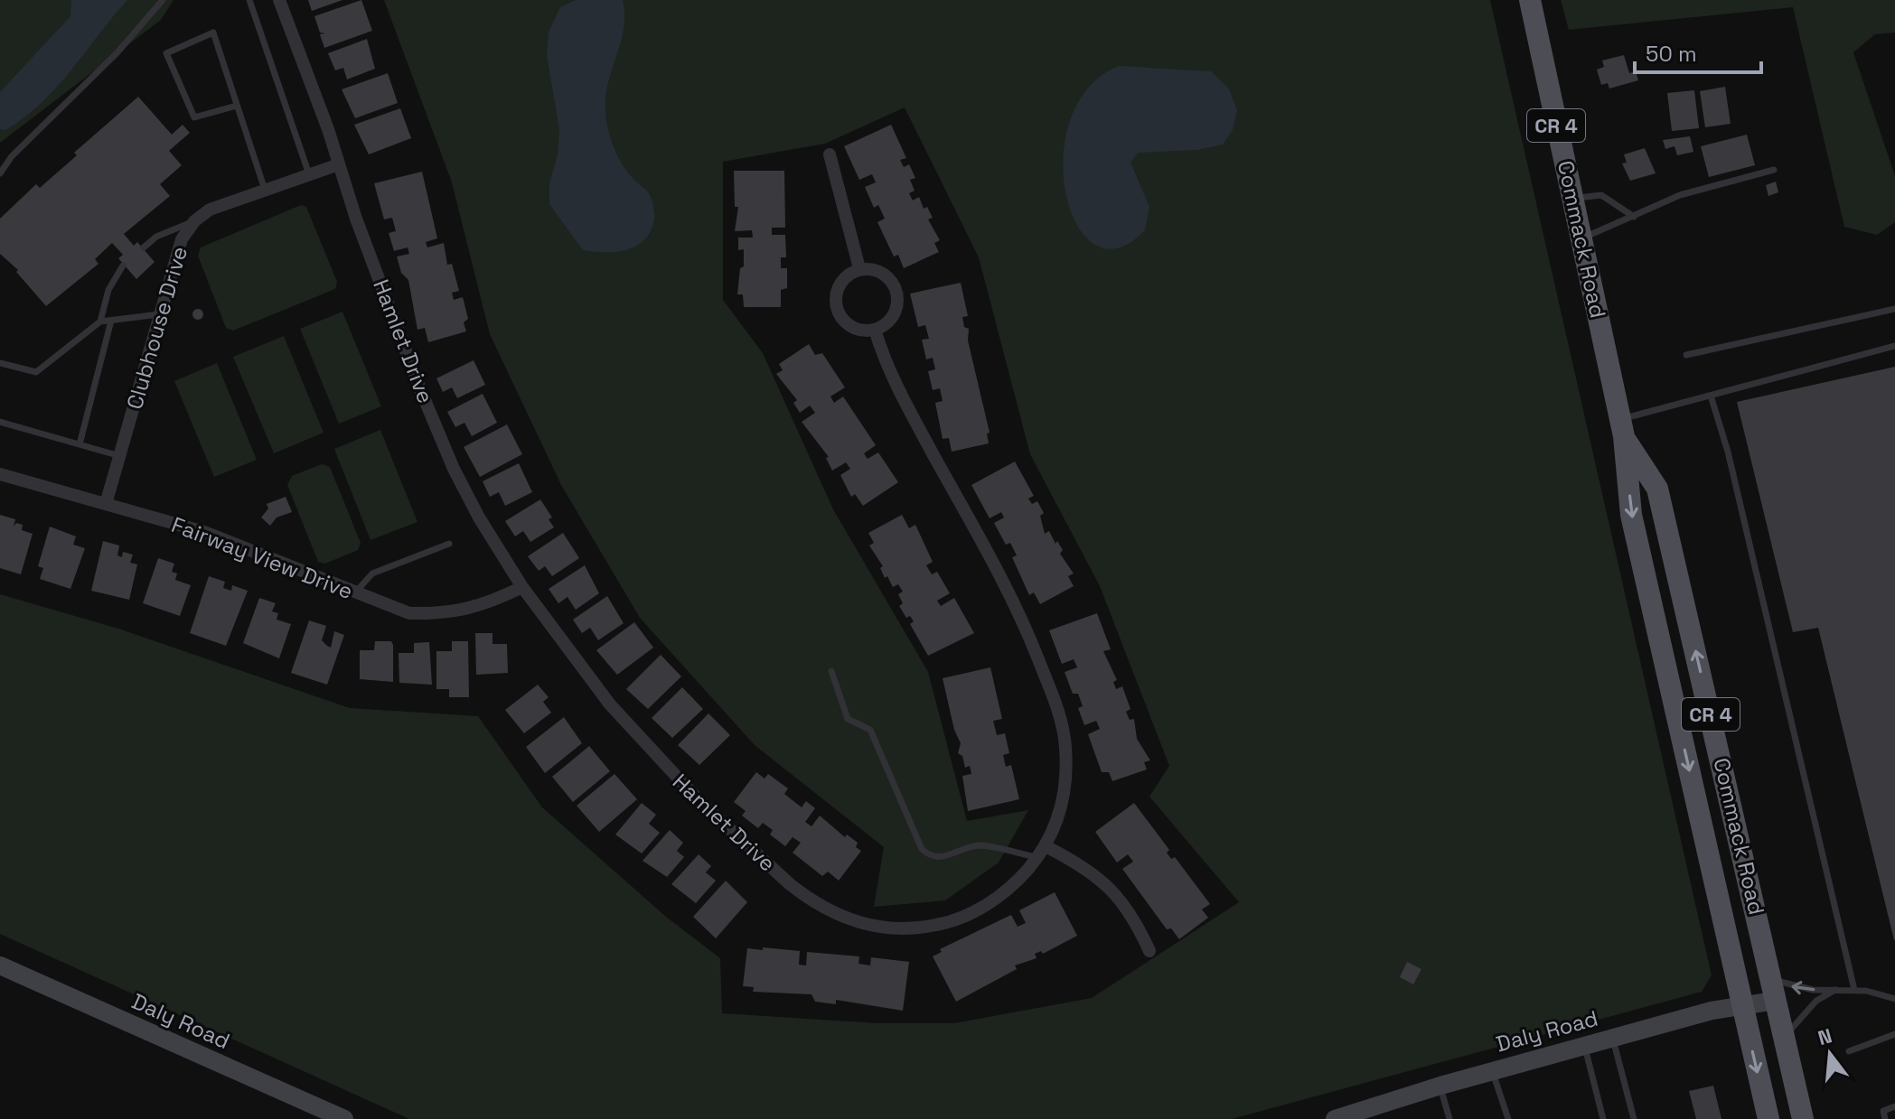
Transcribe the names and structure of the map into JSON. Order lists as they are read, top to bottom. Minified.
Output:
{"streets":{"main road":["CR 4","Commack Road","Daly Road"],"street":["Clubhouse Drive","Hamlet Drive","Fairway View Drive"]},"crossings":[["Commack Road","Daly Road"],["Clubhouse Drive","Hamlet Drive"],["Clubhouse Drive","Fairway View Drive"],["Hamlet Drive","Fairway View Drive"]],"scale_bar":"50 m","north":"top"}
